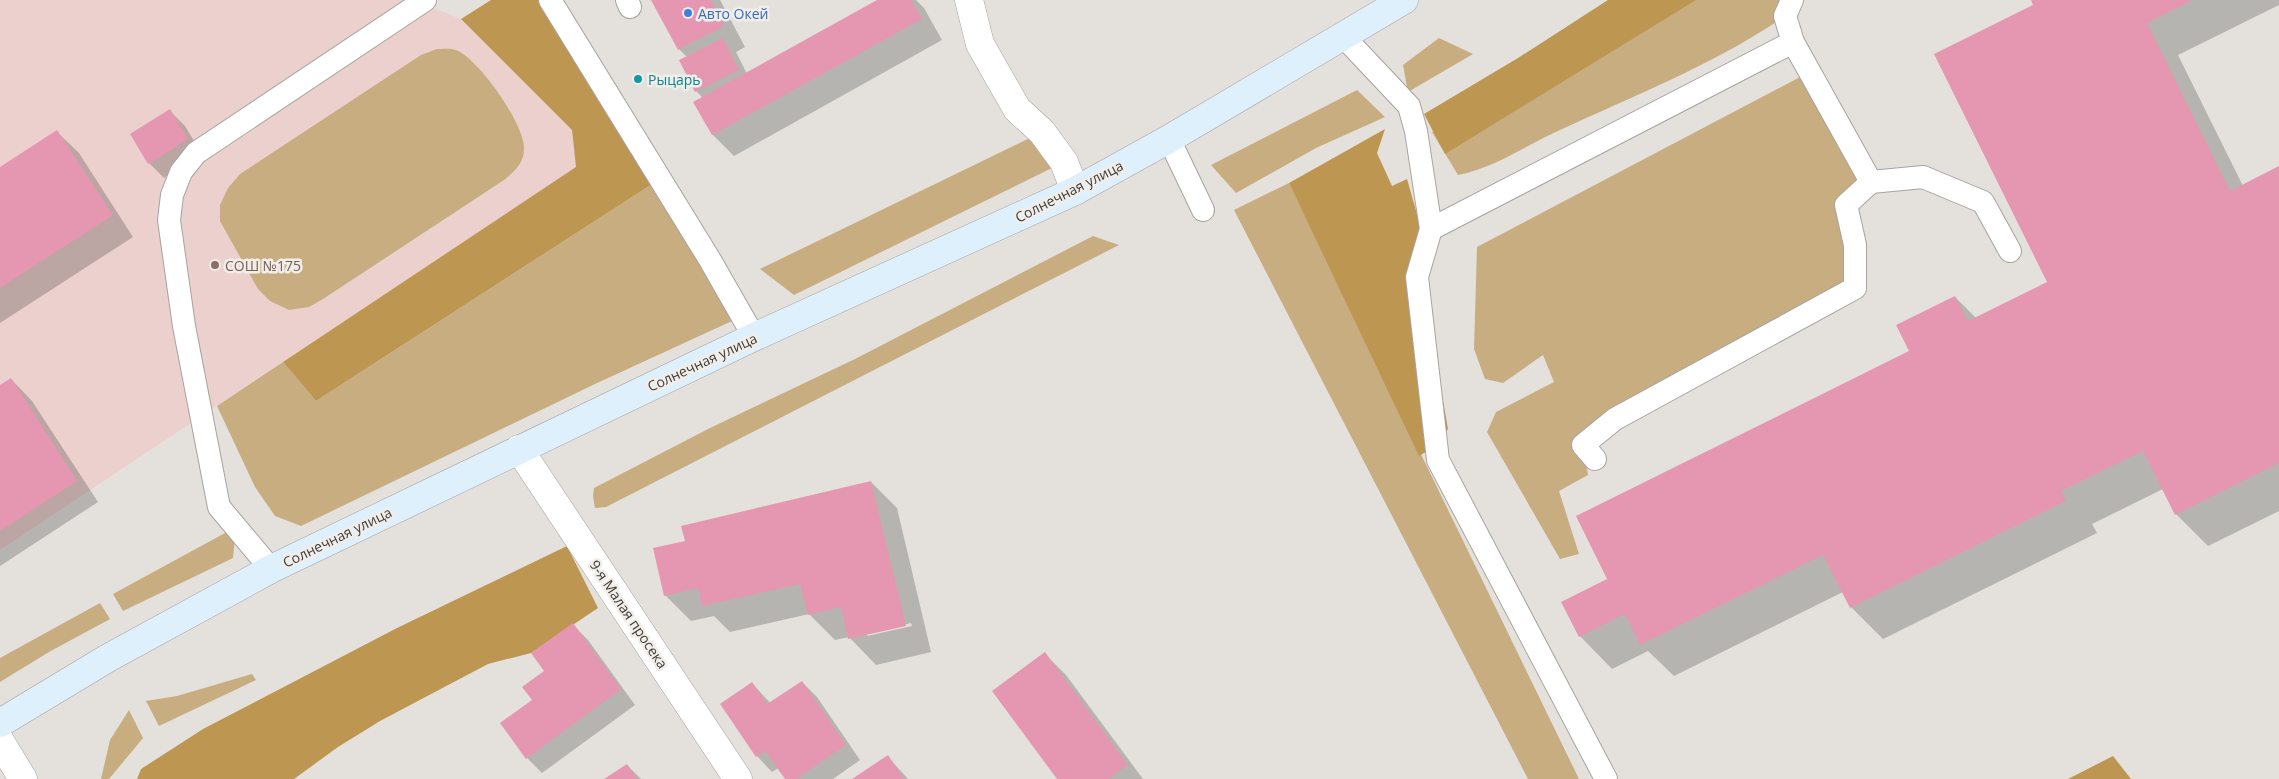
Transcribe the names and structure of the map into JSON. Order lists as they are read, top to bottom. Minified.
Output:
{"streets":{"main road":["Солнечная улица"],"street":["9-я Малая просека"]},"crossings":[["Солнечная улица","9-я Малая просека"]],"places":["Авто Окей","Рыцарь","СОШ №175"]}
